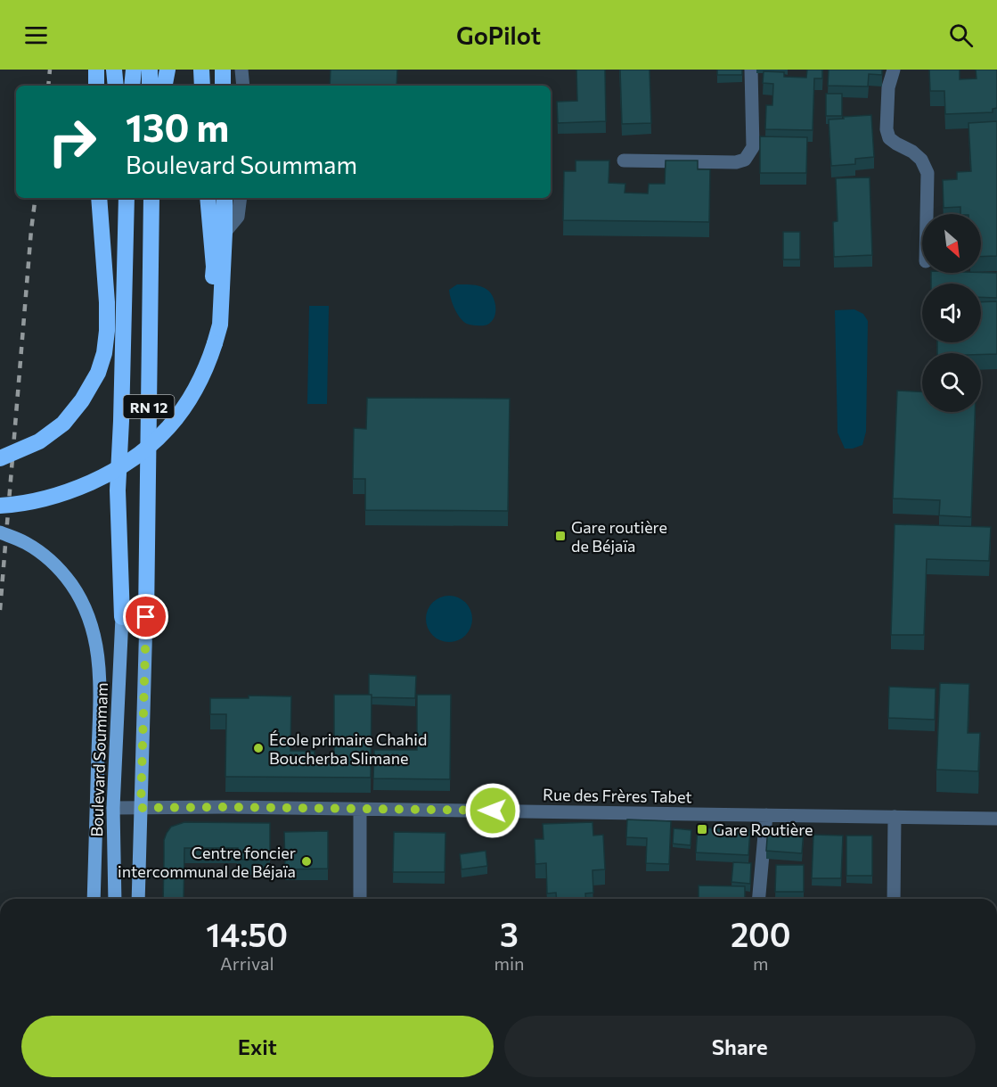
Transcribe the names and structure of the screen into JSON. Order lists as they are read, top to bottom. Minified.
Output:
{"streets":{"highway":["RN 12"],"main road":["Boulevard Soummam"],"street":["Rue des Frères Tabet"]},"crossings":[["RN 12","Boulevard Soummam"],["RN 12","Rue des Frères Tabet"]],"places":{"transit":["Gare routière de Béjaïa","Gare Routière"],"other":["École primaire Chahid Boucherba Slimane","Centre foncier intercommunal de Béjaïa"]},"north":"bottom right","page":{"header":"GoPilot","turn":["130 m","Boulevard Soummam"],"eta":["14:50","Arrival","3","min","200","m"],"buttons":["Exit","Share"]}}
